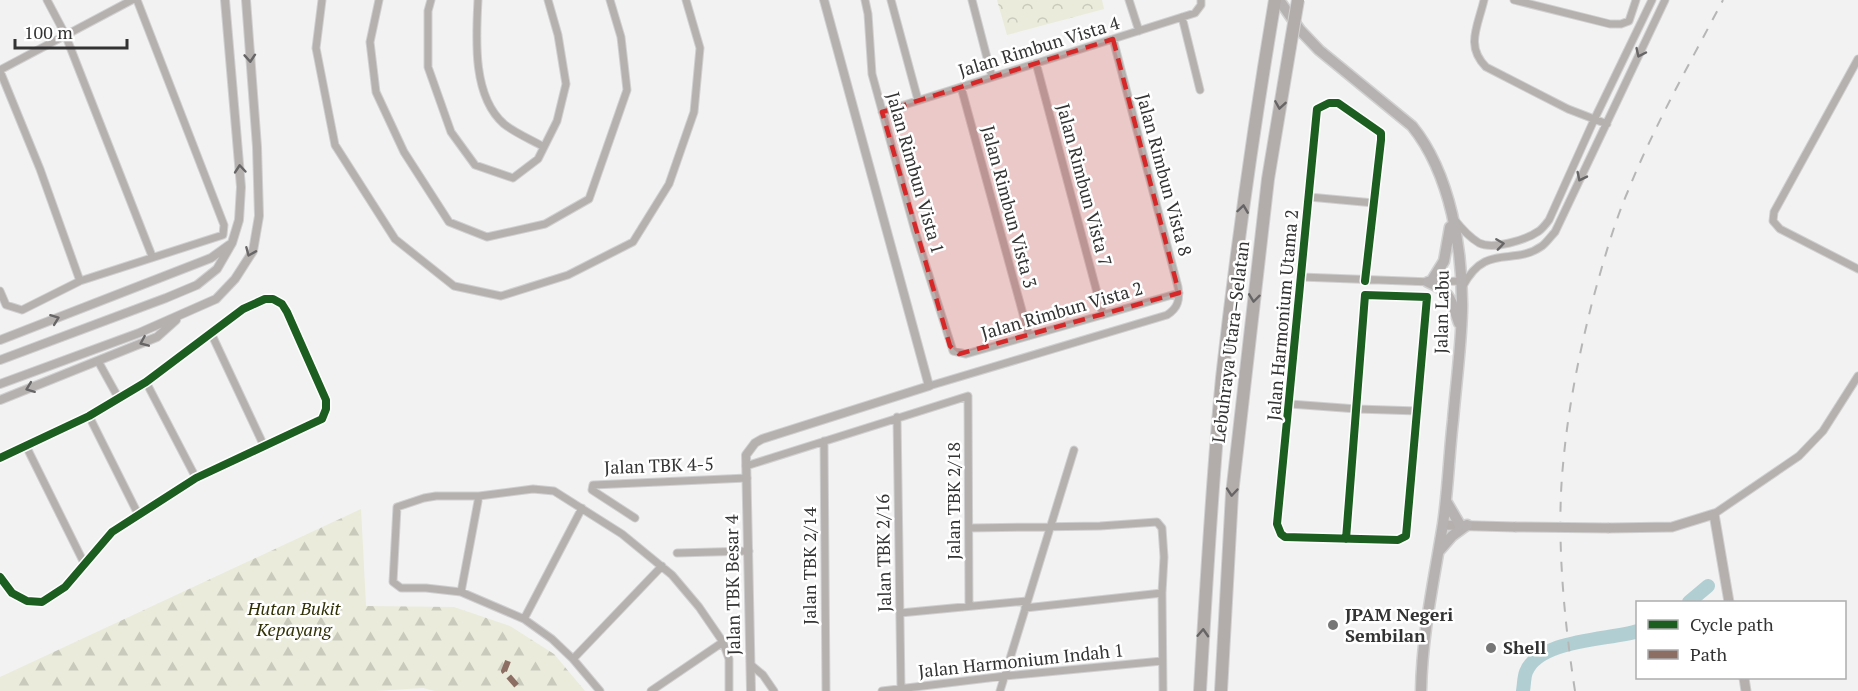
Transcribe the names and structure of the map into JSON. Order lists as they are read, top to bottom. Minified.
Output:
{"streets":{"highway":["Lebuhraya Utara–Selatan"],"main road":["Jalan Labu"],"street":["Jalan Rimbun Vista 4","Jalan Rimbun Vista 1","Jalan Rimbun Vista 8","Jalan Rimbun Vista 7","Jalan Rimbun Vista 3","Jalan Rimbun Vista 2","Jalan Harmonium Utama 2","Jalan TBK 4-5","Jalan TBK 2/18","Jalan TBK 2/16","Jalan TBK 2/14","Jalan TBK Besar 4","Jalan Harmonium Indah 1"]},"crossings":[["Jalan Rimbun Vista 4","Jalan Rimbun Vista 1"],["Jalan Rimbun Vista 4","Jalan Rimbun Vista 8"],["Jalan Rimbun Vista 4","Jalan Rimbun Vista 7"],["Jalan Rimbun Vista 4","Jalan Rimbun Vista 3"],["Jalan Rimbun Vista 1","Jalan Rimbun Vista 2"],["Jalan Rimbun Vista 8","Jalan Rimbun Vista 2"],["Jalan Rimbun Vista 7","Jalan Rimbun Vista 2"],["Jalan Rimbun Vista 3","Jalan Rimbun Vista 2"],["Jalan Labu","Lebuhraya Utara–Selatan"],["Jalan TBK 4-5","Jalan TBK Besar 4"],["Jalan TBK 2/18","Jalan TBK 2/16"],["Jalan TBK 2/16","Jalan Harmonium Indah 1"]],"parks":["Hutan Bukit Kepayang"],"places":["JPAM Negeri Sembilan","Shell"],"legend":["Cycle path","Path"],"scale_bar":"100 m"}
